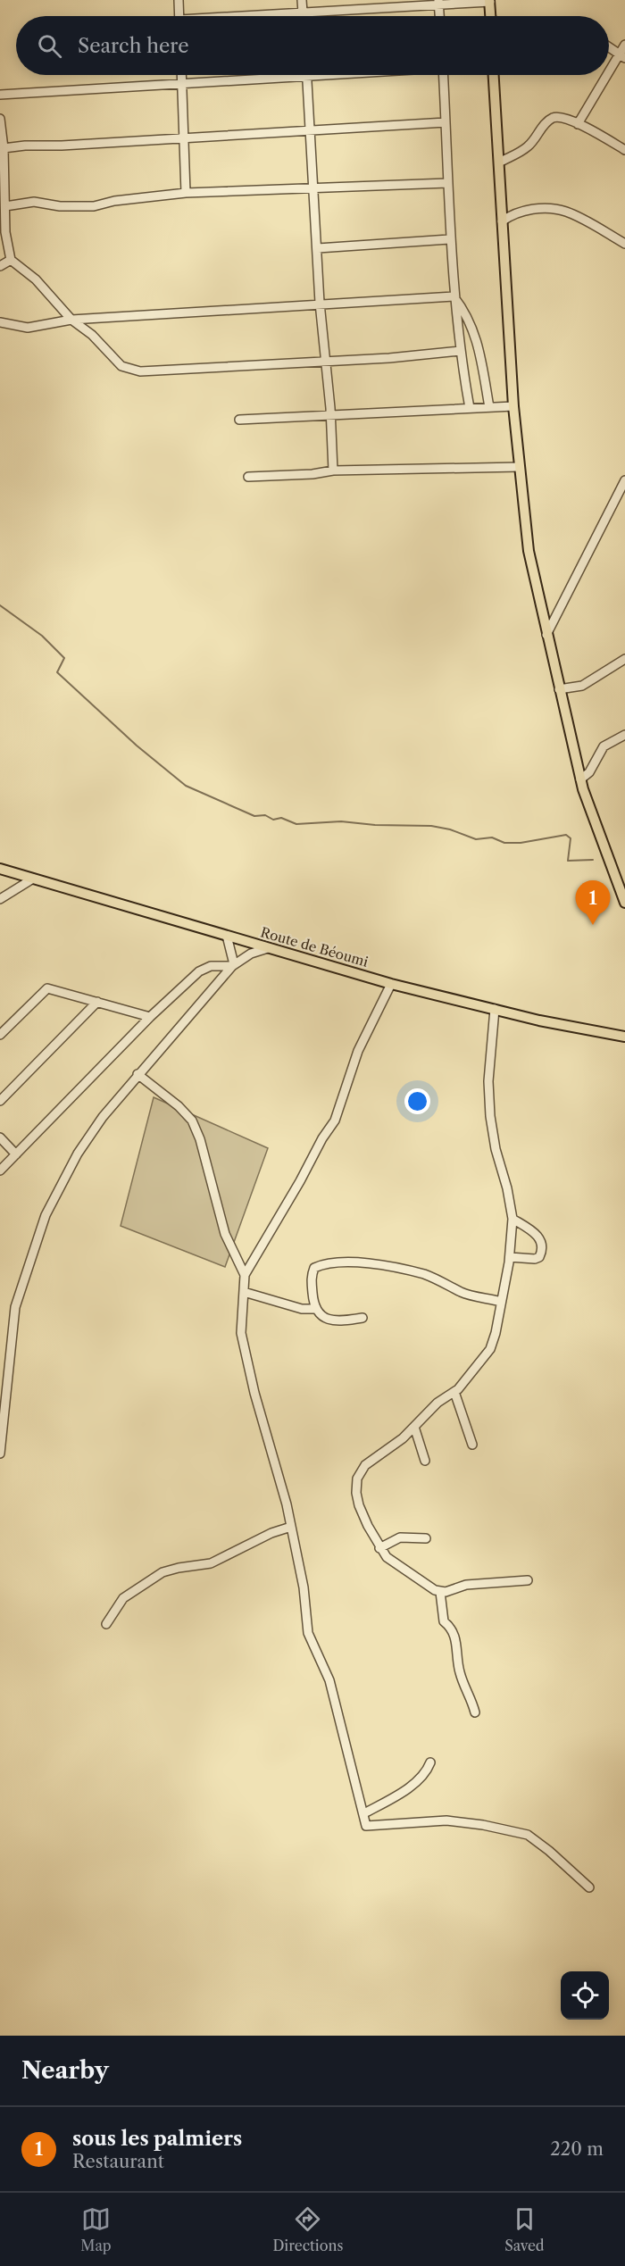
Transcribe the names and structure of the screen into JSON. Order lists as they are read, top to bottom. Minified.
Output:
{"streets":{"main road":["Route de Béoumi"]},"page":{"search":"Search here","pins":"1","heading":"Nearby","list":[{"mark":"1","name":"sous les palmiers","note":"Restaurant","value":"220 m"}],"nav":["Map","Directions","Saved"]}}
